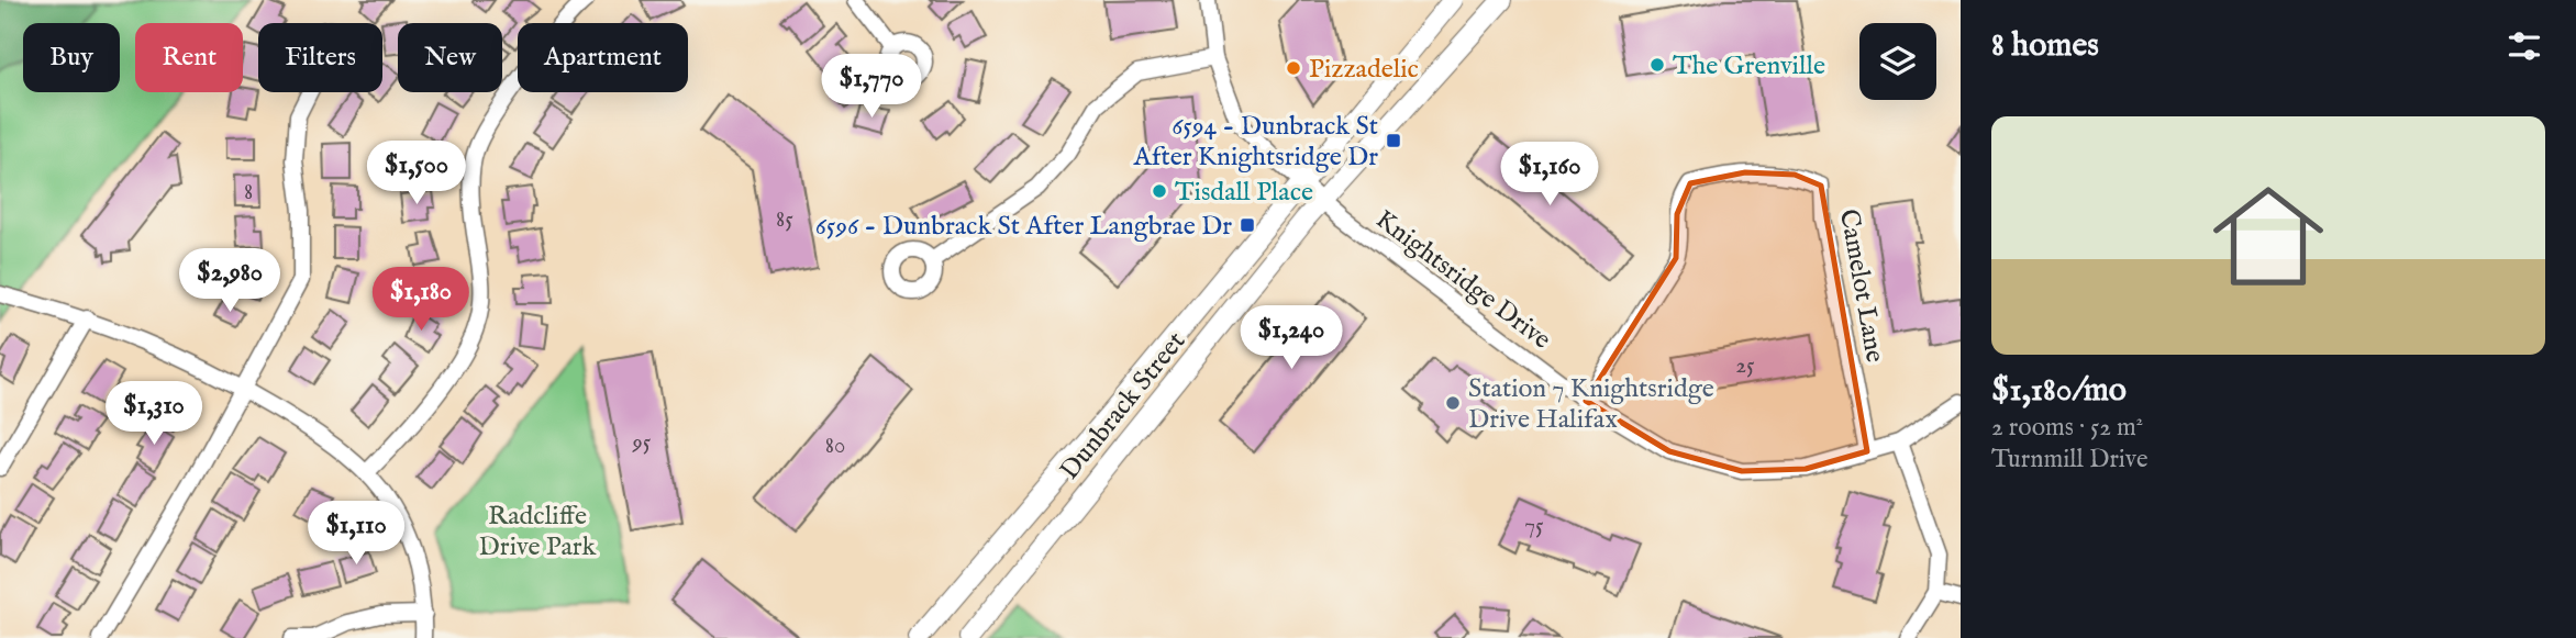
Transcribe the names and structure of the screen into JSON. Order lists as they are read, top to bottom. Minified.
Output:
{"streets":{"main road":["Dunbrack Street"],"street":["Knightsridge Drive","Camelot Lane"]},"crossings":[["Knightsridge Drive","Camelot Lane"],["Knightsridge Drive","Dunbrack Street"]],"parks":["Radcliffe Drive Park"],"places":{"other":["The Grenville","Pizzadelic","Tisdall Place","Station 7 Knightsridge Drive Halifax"],"transit":["6594 - Dunbrack St After Knightsridge Dr","6596 - Dunbrack St After Langbrae Dr"]},"house_numbers":["8","85","25","95","80","75"],"page":{"heading":"8 homes","chip":["Buy","Rent","Filters","New","Apartment"],"price":["$1,770","$1,500","$1,160","$2,980","$1,180","$1,240","$1,310","$1,110"],"list":[{"name":"$1,180/mo","note":"2 rooms · 52 m² · Turnmill Drive"}]}}
